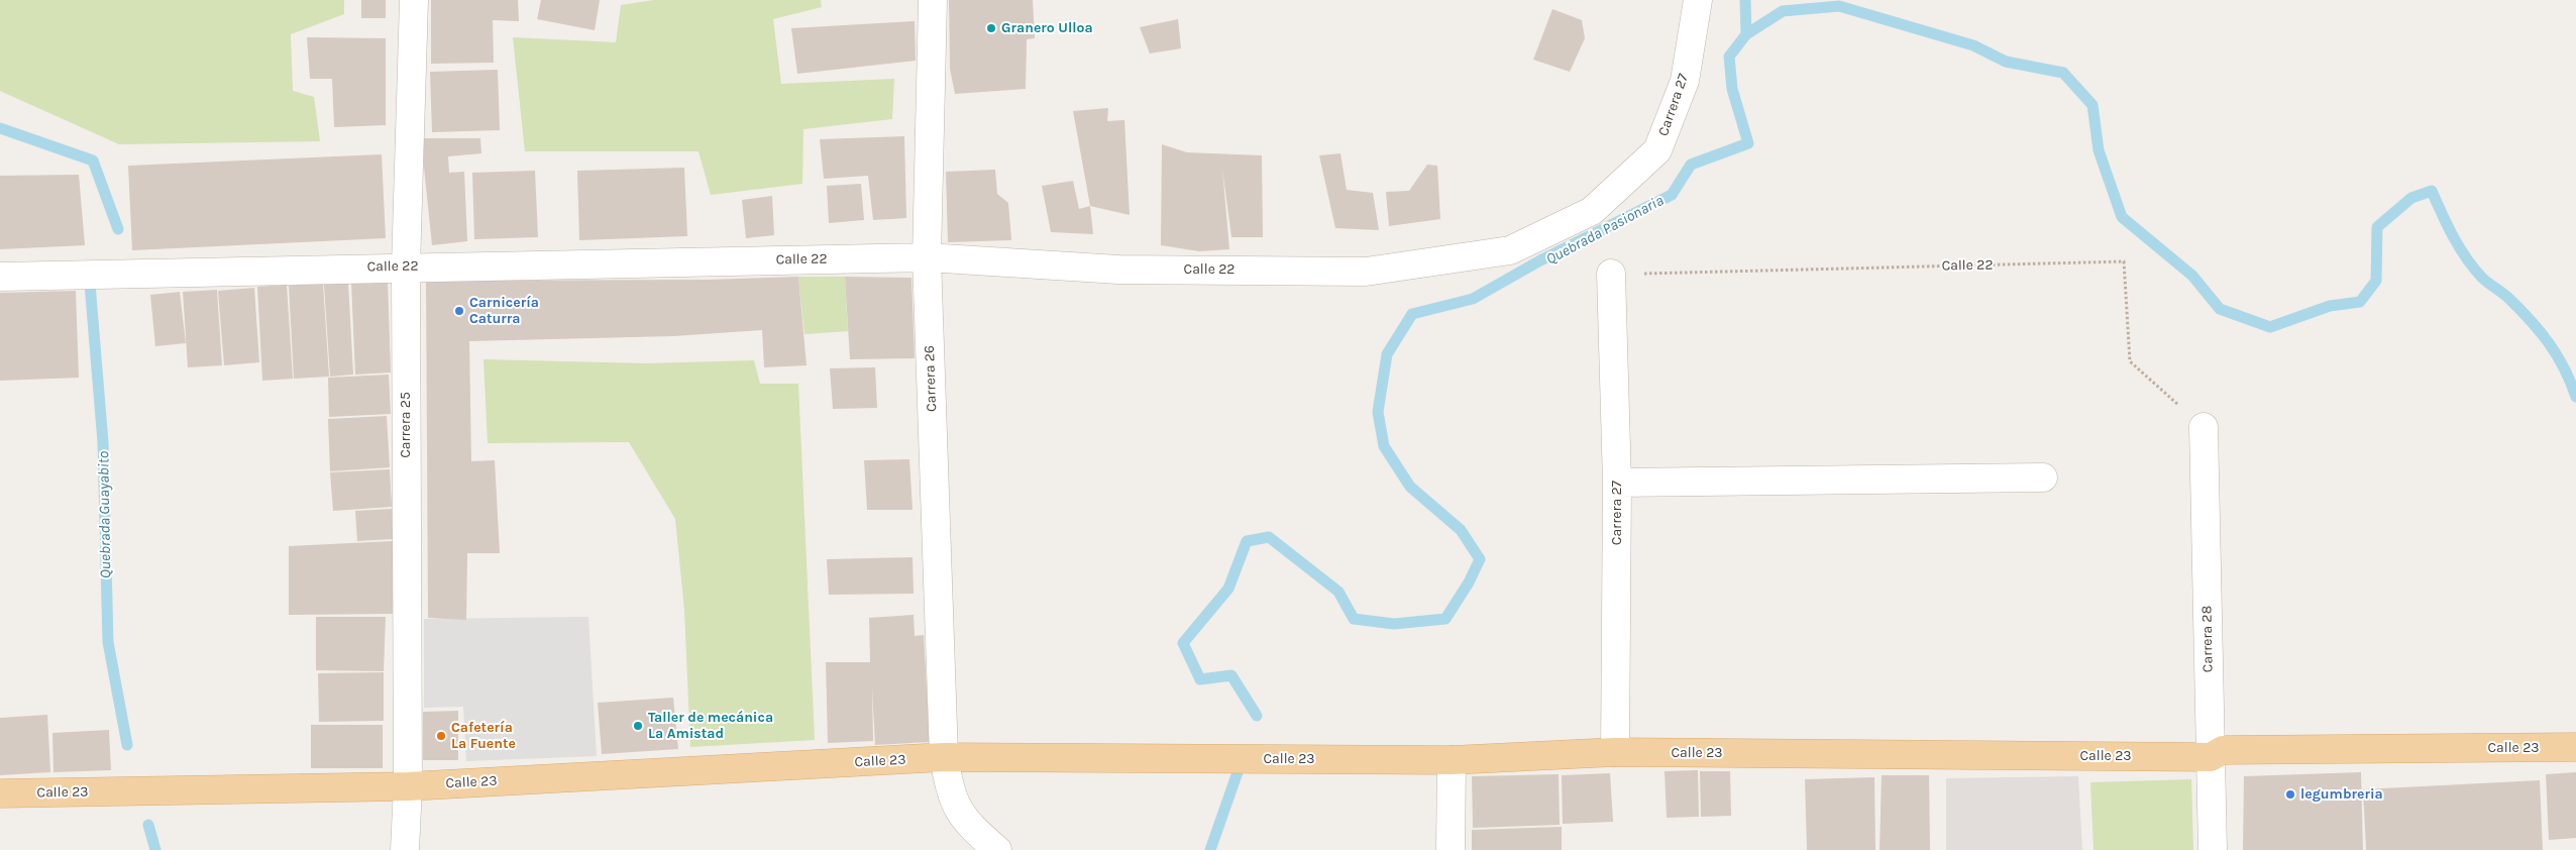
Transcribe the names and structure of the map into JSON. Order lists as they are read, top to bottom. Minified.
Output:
{"streets":{"main road":["Calle 23"],"street":["Carrera 27","Calle 22","Carrera 26","Carrera 25","Carrera 28"]},"crossings":[["Carrera 27","Calle 22"],["Carrera 27","Calle 23"],["Calle 22","Carrera 26"],["Calle 22","Carrera 25"],["Calle 22","Carrera 28"],["Carrera 26","Calle 23"],["Carrera 25","Calle 23"],["Carrera 28","Calle 23"]],"water":["Quebrada Pasionaria","Quebrada Guayabito"],"places":["Granero Ulloa","Carnicería Caturra","Taller de mecánica La Amistad","Cafetería La Fuente","legumbreria"]}
